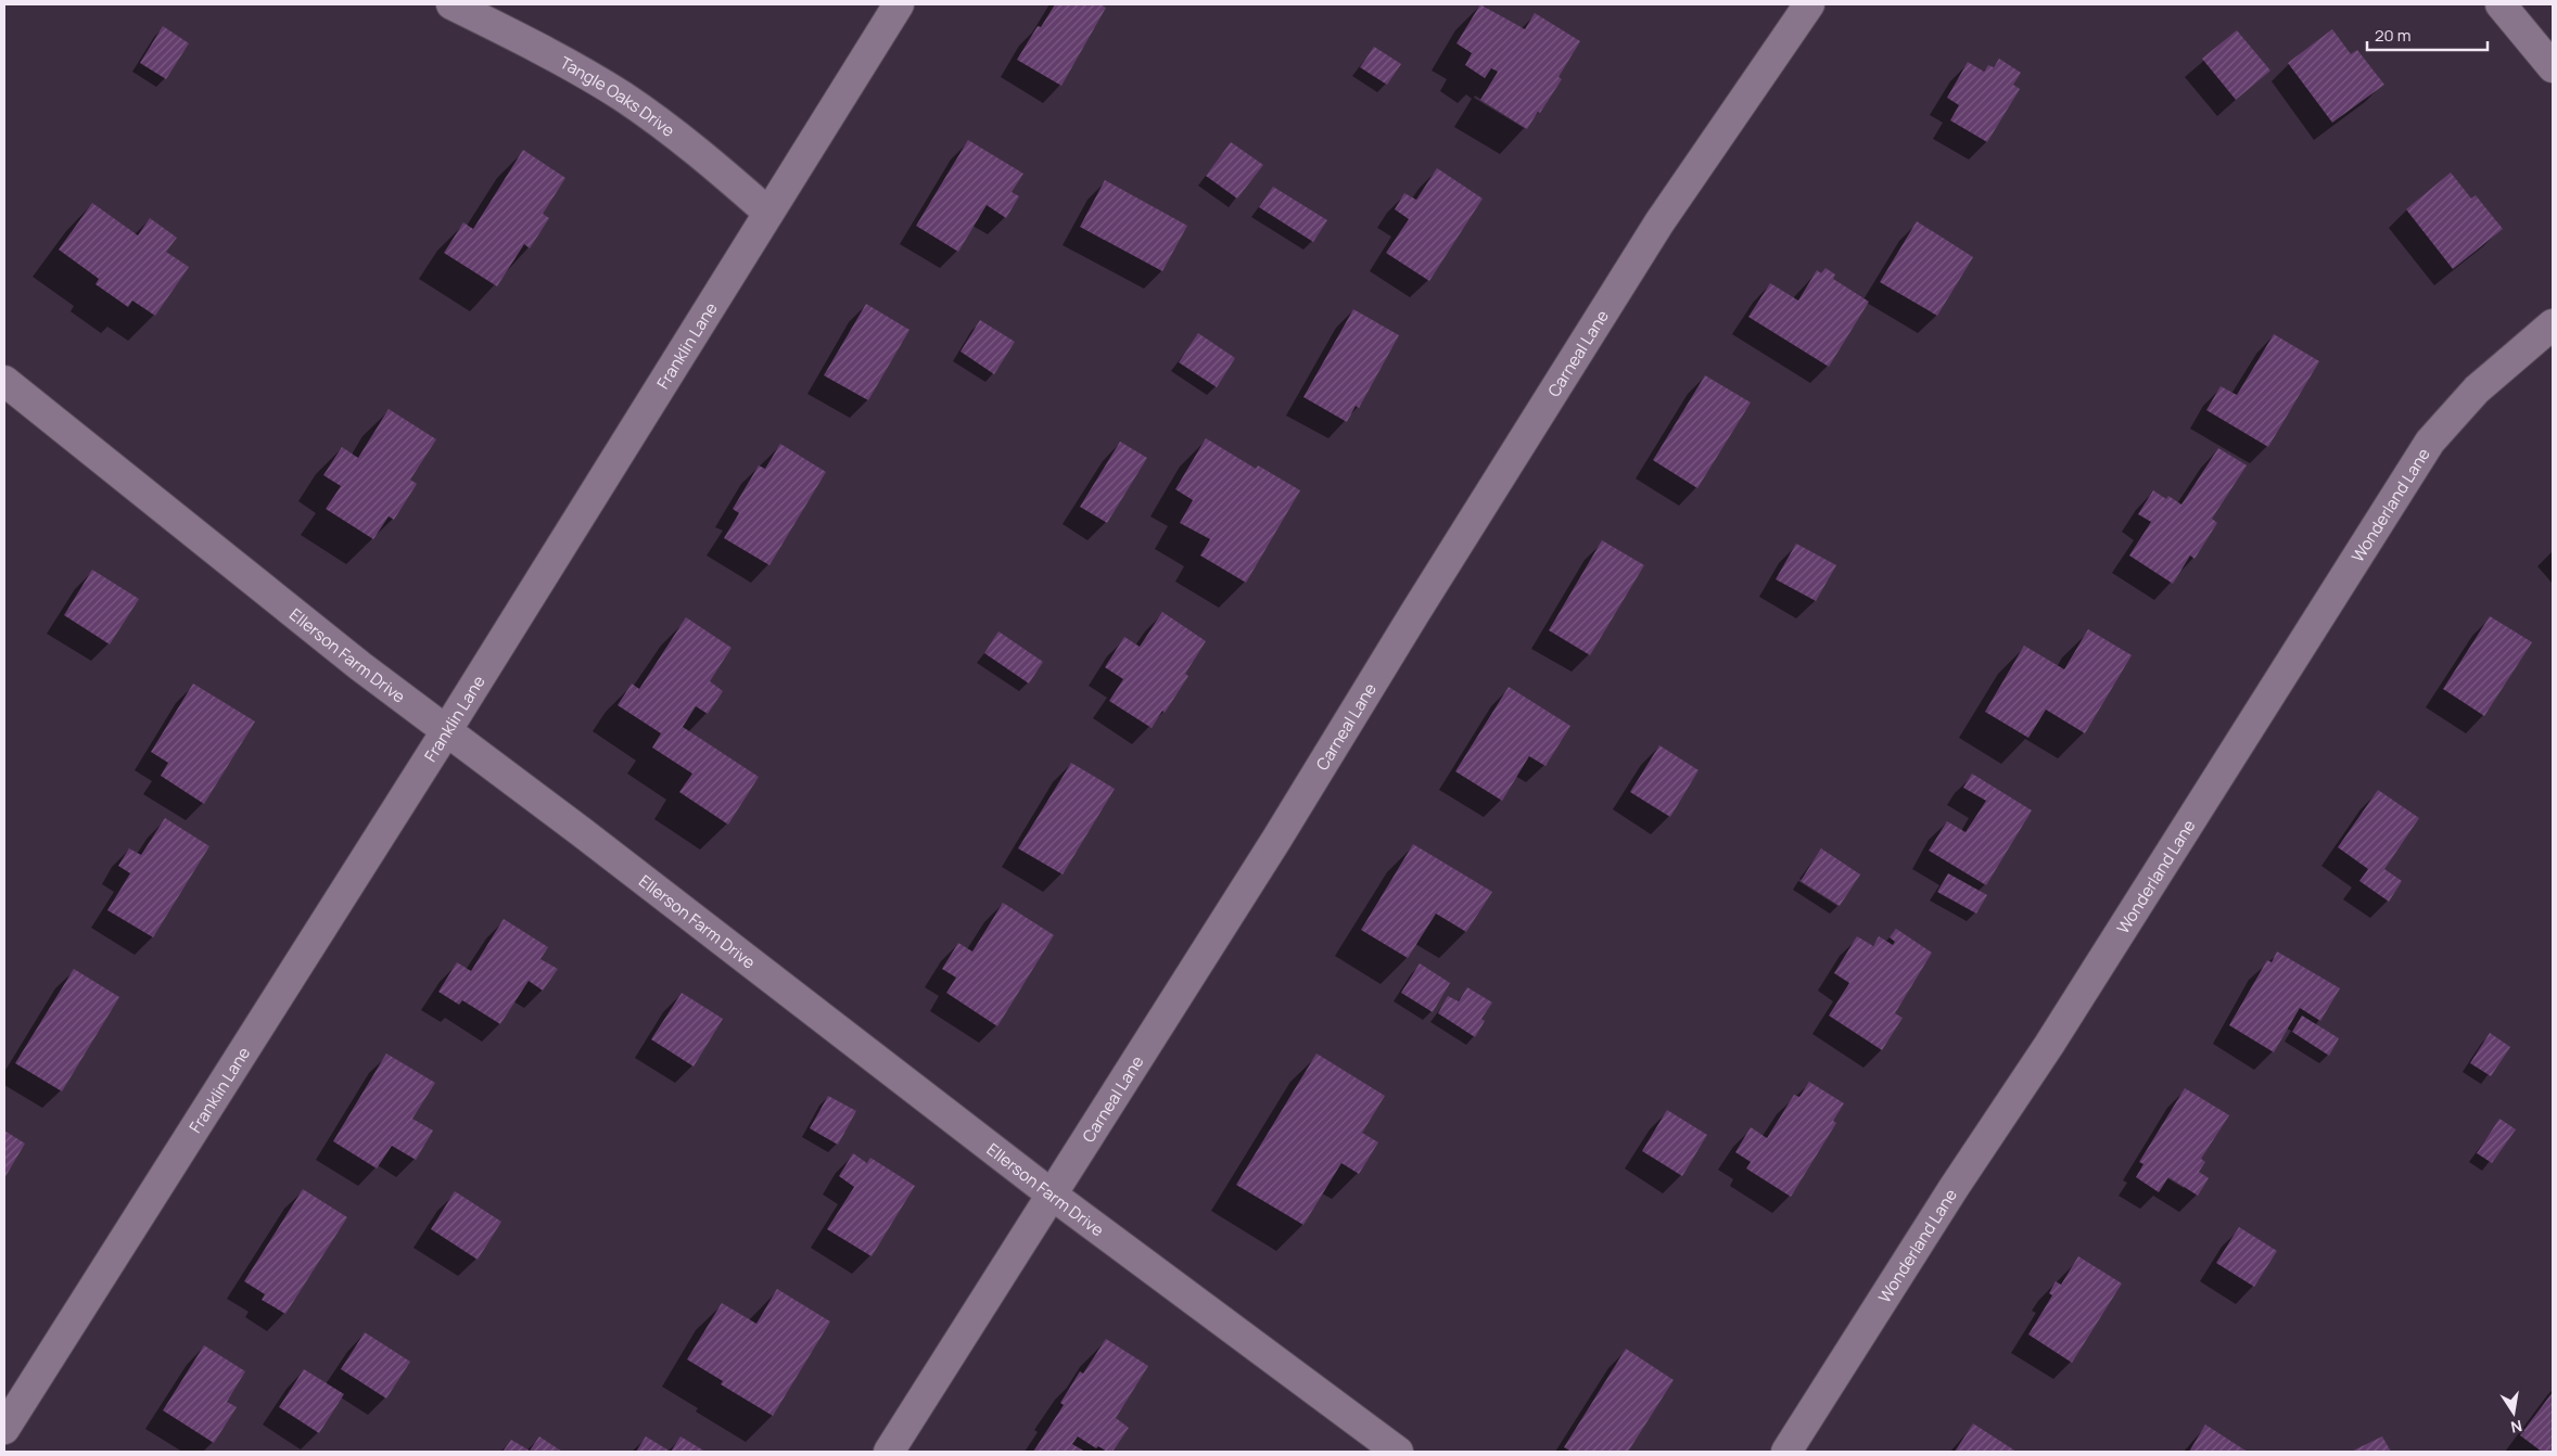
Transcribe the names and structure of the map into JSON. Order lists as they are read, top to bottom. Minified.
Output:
{"streets":{"street":["Tangle Oaks Drive","Franklin Lane","Carneal Lane","Wonderland Lane","Ellerson Farm Drive"]},"crossings":[["Tangle Oaks Drive","Franklin Lane"],["Franklin Lane","Ellerson Farm Drive"],["Carneal Lane","Ellerson Farm Drive"]],"scale_bar":"20 m","north":"bottom"}
